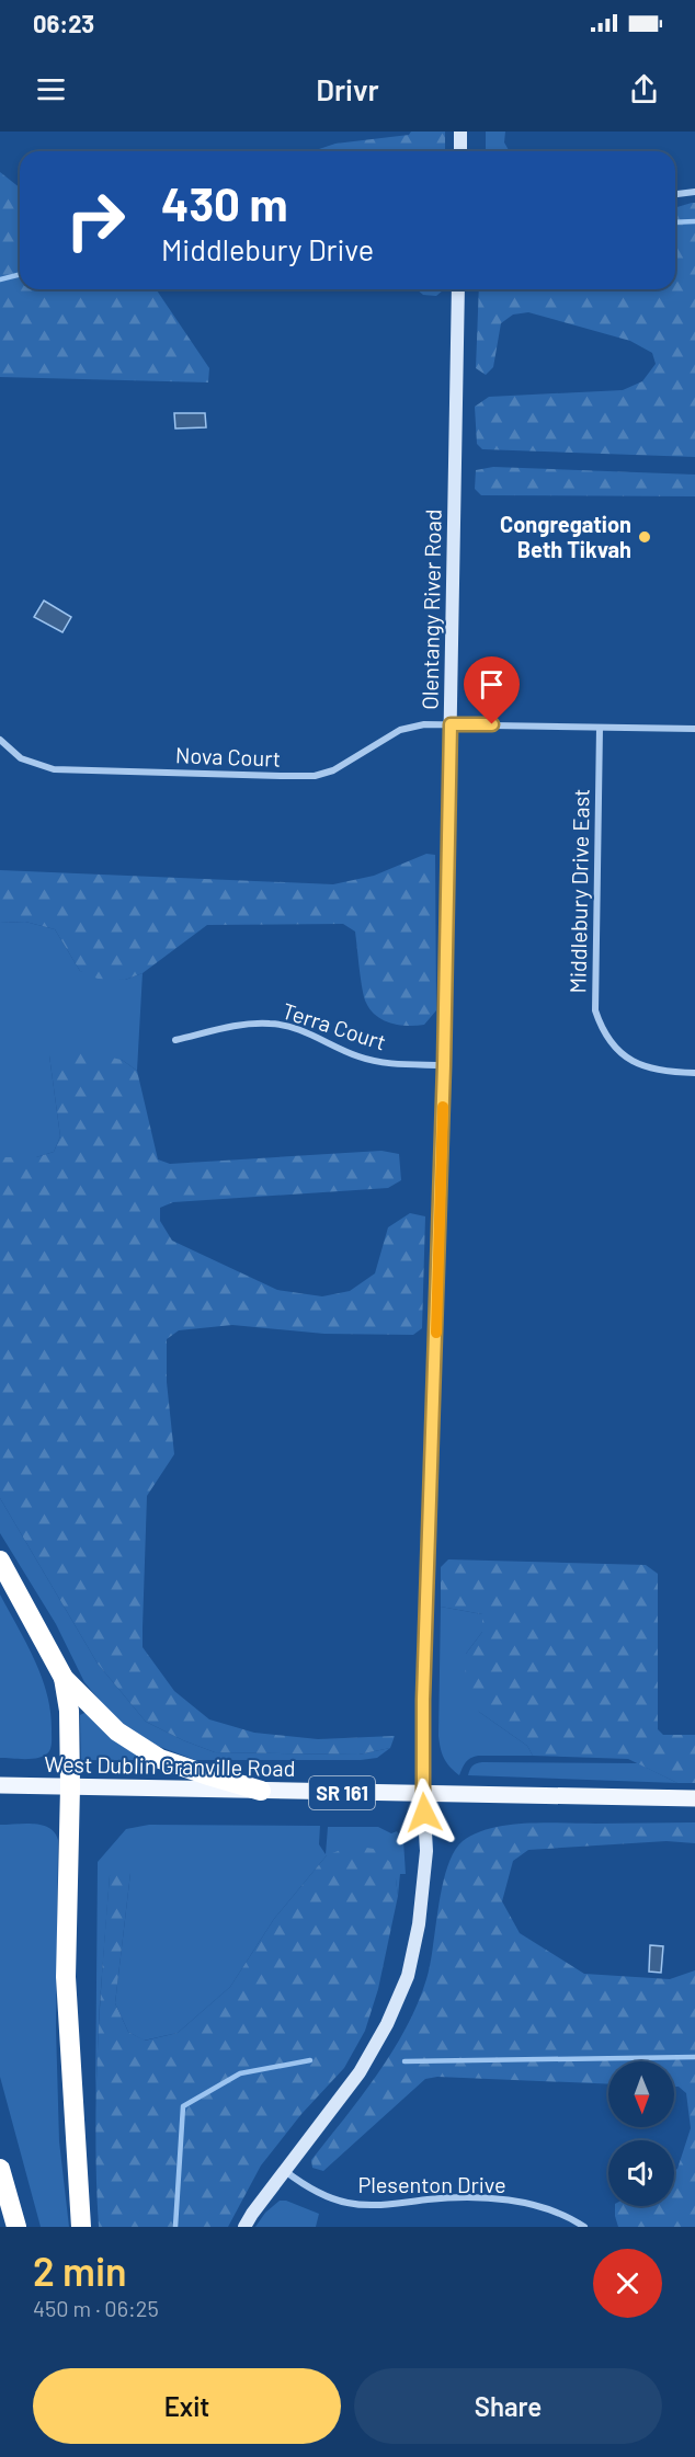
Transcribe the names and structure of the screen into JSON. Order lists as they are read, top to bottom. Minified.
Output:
{"streets":{"main road":["Olentangy River Road","West Dublin Granville Road","SR 161"],"street":["Nova Court","Middlebury Drive East","Terra Court","Plesenton Drive"]},"crossings":[["Olentangy River Road","Nova Court"],["Olentangy River Road","Terra Court"],["Olentangy River Road","West Dublin Granville Road"],["Olentangy River Road","Plesenton Drive"],["Nova Court","Middlebury Drive East"]],"places":["Congregation Beth Tikvah"],"north":"bottom","page":{"status":"06:23","header":"Drivr","turn":["430 m","Middlebury Drive"],"heading":["2 min","450 m · 06:25"],"buttons":["Exit","Share"]}}
